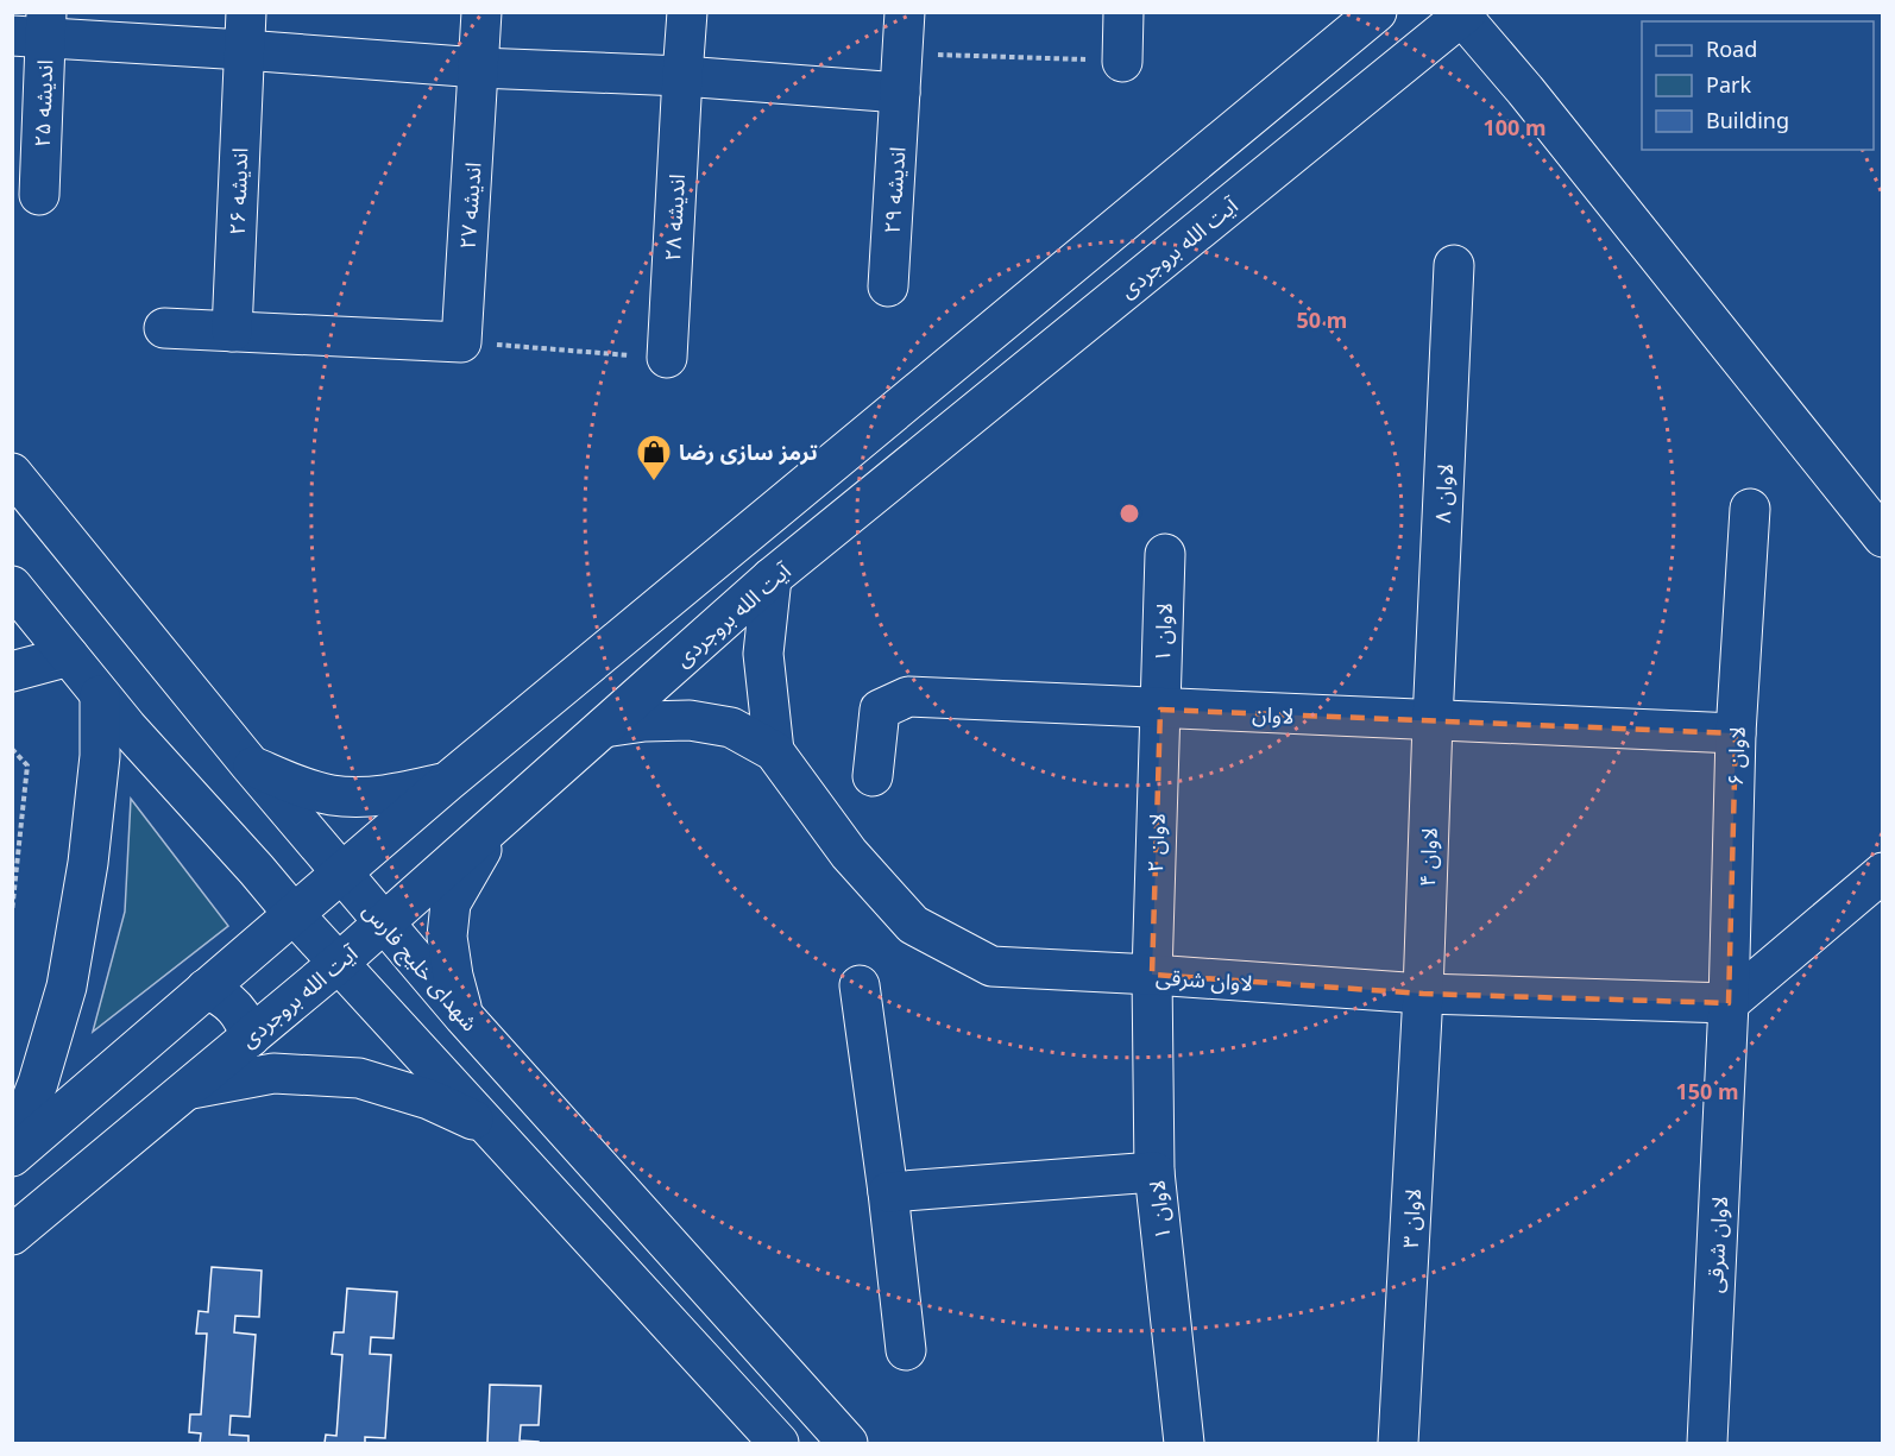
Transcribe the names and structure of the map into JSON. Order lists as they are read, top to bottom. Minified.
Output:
{"streets":{"street":["اندیشه ۲۵","اندیشه ۲۹","اندیشه ۲۶","اندیشه ۲۷","اندیشه ۲۸","آیت الله بروجردی","لاوان ۸","لاوان ۱","لاوان","لاوان ۶","لاوان ۲","لاوان ۴","شهدای خلیج فارس","لاوان شرقی","لاوان ۳"]},"crossings":[["آیت الله بروجردی","شهدای خلیج فارس"],["لاوان ۸","لاوان"],["لاوان ۸","لاوان ۴"],["لاوان ۱","لاوان"],["لاوان ۱","لاوان ۲"],["لاوان ۱","لاوان شرقی"],["لاوان","لاوان ۶"],["لاوان","لاوان ۲"],["لاوان","لاوان ۴"],["لاوان ۶","لاوان شرقی"],["لاوان ۲","لاوان شرقی"],["لاوان ۴","لاوان شرقی"],["لاوان ۴","لاوان ۳"],["لاوان شرقی","لاوان ۳"]],"places":{"shop":["ترمز سازی رضا"]},"legend":["Road","Park","Building"],"rings":["100 m","50 m","150 m"]}
